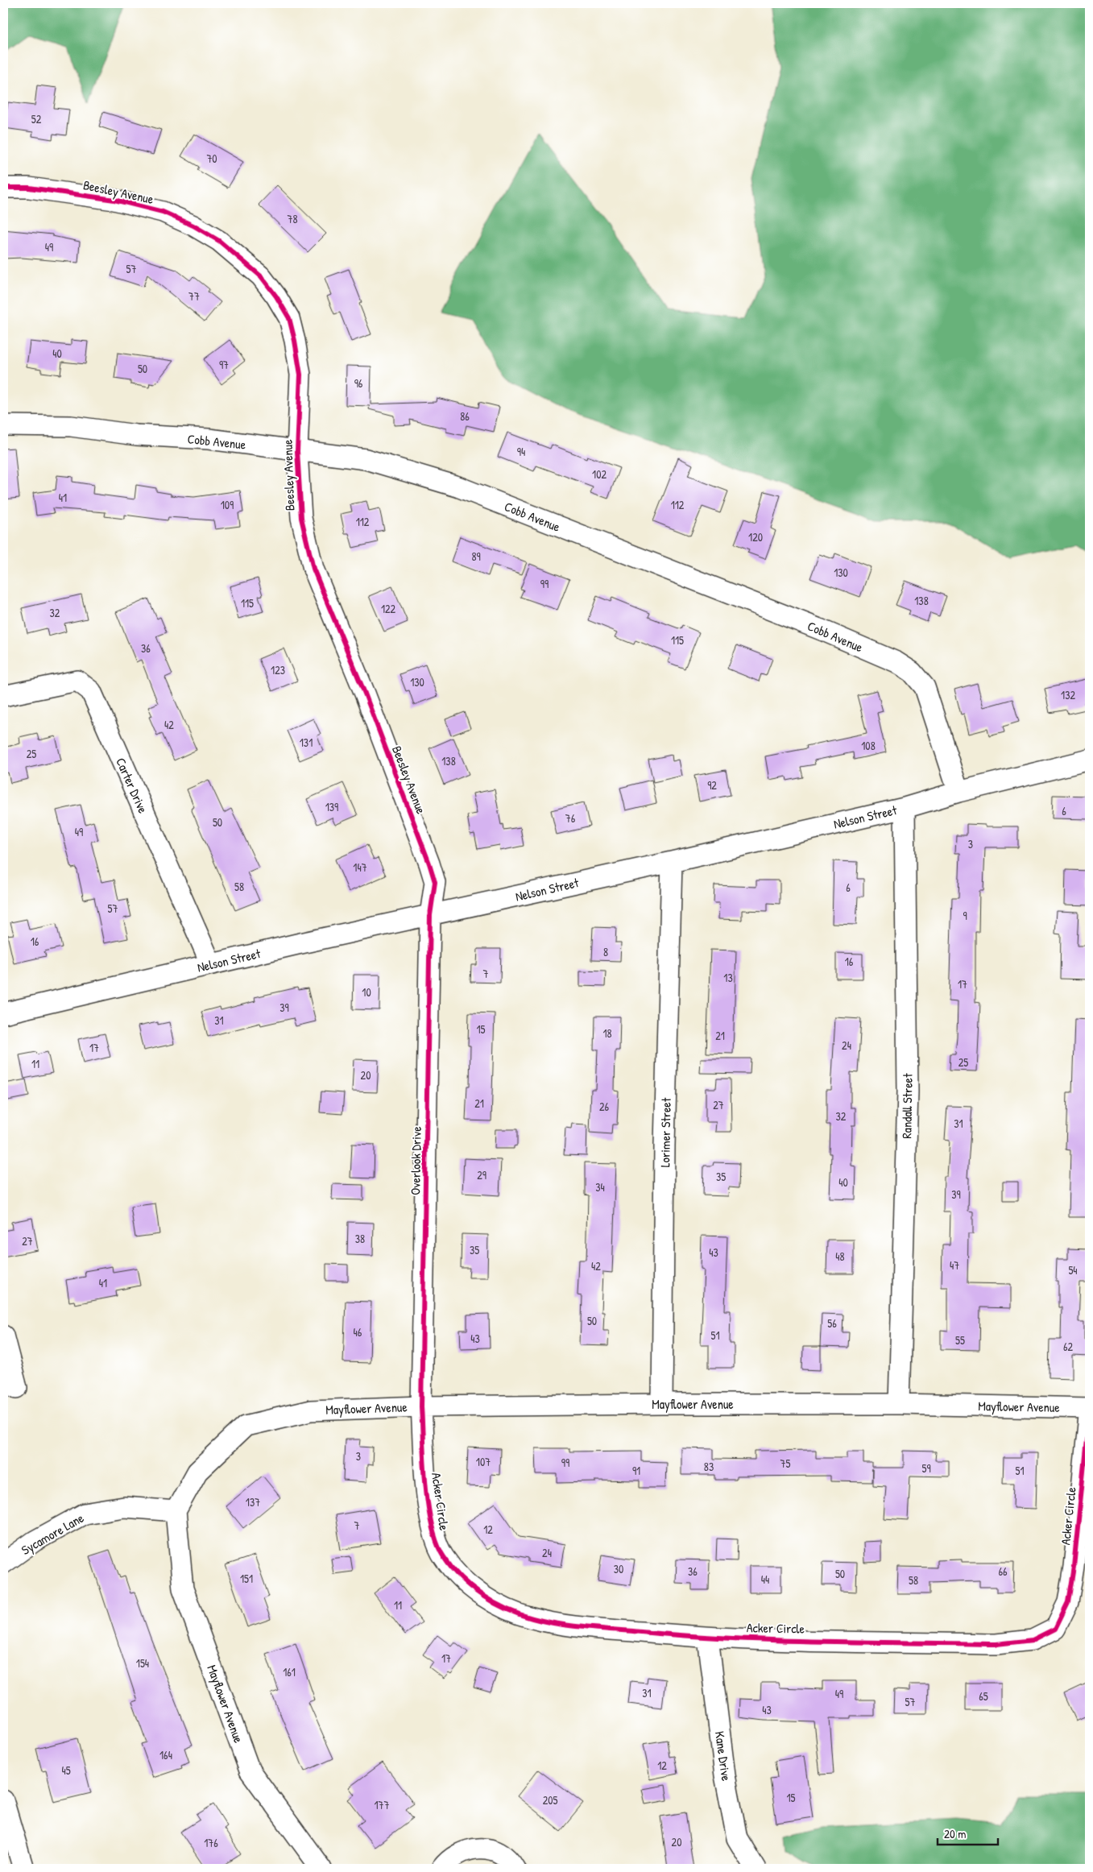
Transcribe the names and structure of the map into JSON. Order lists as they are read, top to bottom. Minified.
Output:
{"streets":{"street":["Beesley Avenue","Cobb Avenue","Carter Drive","Nelson Street","Randall Street","Lorimer Street","Overlook Drive","Mayflower Avenue","Acker Circle","Sycamore Lane","Kane Drive"]},"crossings":[["Beesley Avenue","Cobb Avenue"],["Beesley Avenue","Nelson Street"],["Beesley Avenue","Overlook Drive"],["Cobb Avenue","Nelson Street"],["Carter Drive","Nelson Street"],["Nelson Street","Randall Street"],["Nelson Street","Lorimer Street"],["Nelson Street","Overlook Drive"],["Randall Street","Mayflower Avenue"],["Lorimer Street","Mayflower Avenue"],["Overlook Drive","Mayflower Avenue"],["Overlook Drive","Acker Circle"],["Mayflower Avenue","Acker Circle"],["Mayflower Avenue","Sycamore Lane"],["Acker Circle","Kane Drive"]],"house_numbers":["52","70","78","49","57","77","40","97","50","96","86","94","102","41","109","112","112","120","89","130","99","138","115","122","32","115","36","123","130","132","42","131","108","25","138","92","139","6","76","50","49","3","147","58","6","57","9","16","8","16","7","13","17","10","39","31","15","18","21","24","17","25","11","20","21","27","26","32","31","29","35","40","34","39","38","27","35","43","48","47","42","54","41","50","56","46","51","43","55","62","3","107","99","75","83","59","91","51","137","7","12","24","30","36","66","50","151","44","58","11","17","154","161","31","49","65","57","43","164","12","45","15","205","177","20","176"],"scale_bar":"20 m"}
